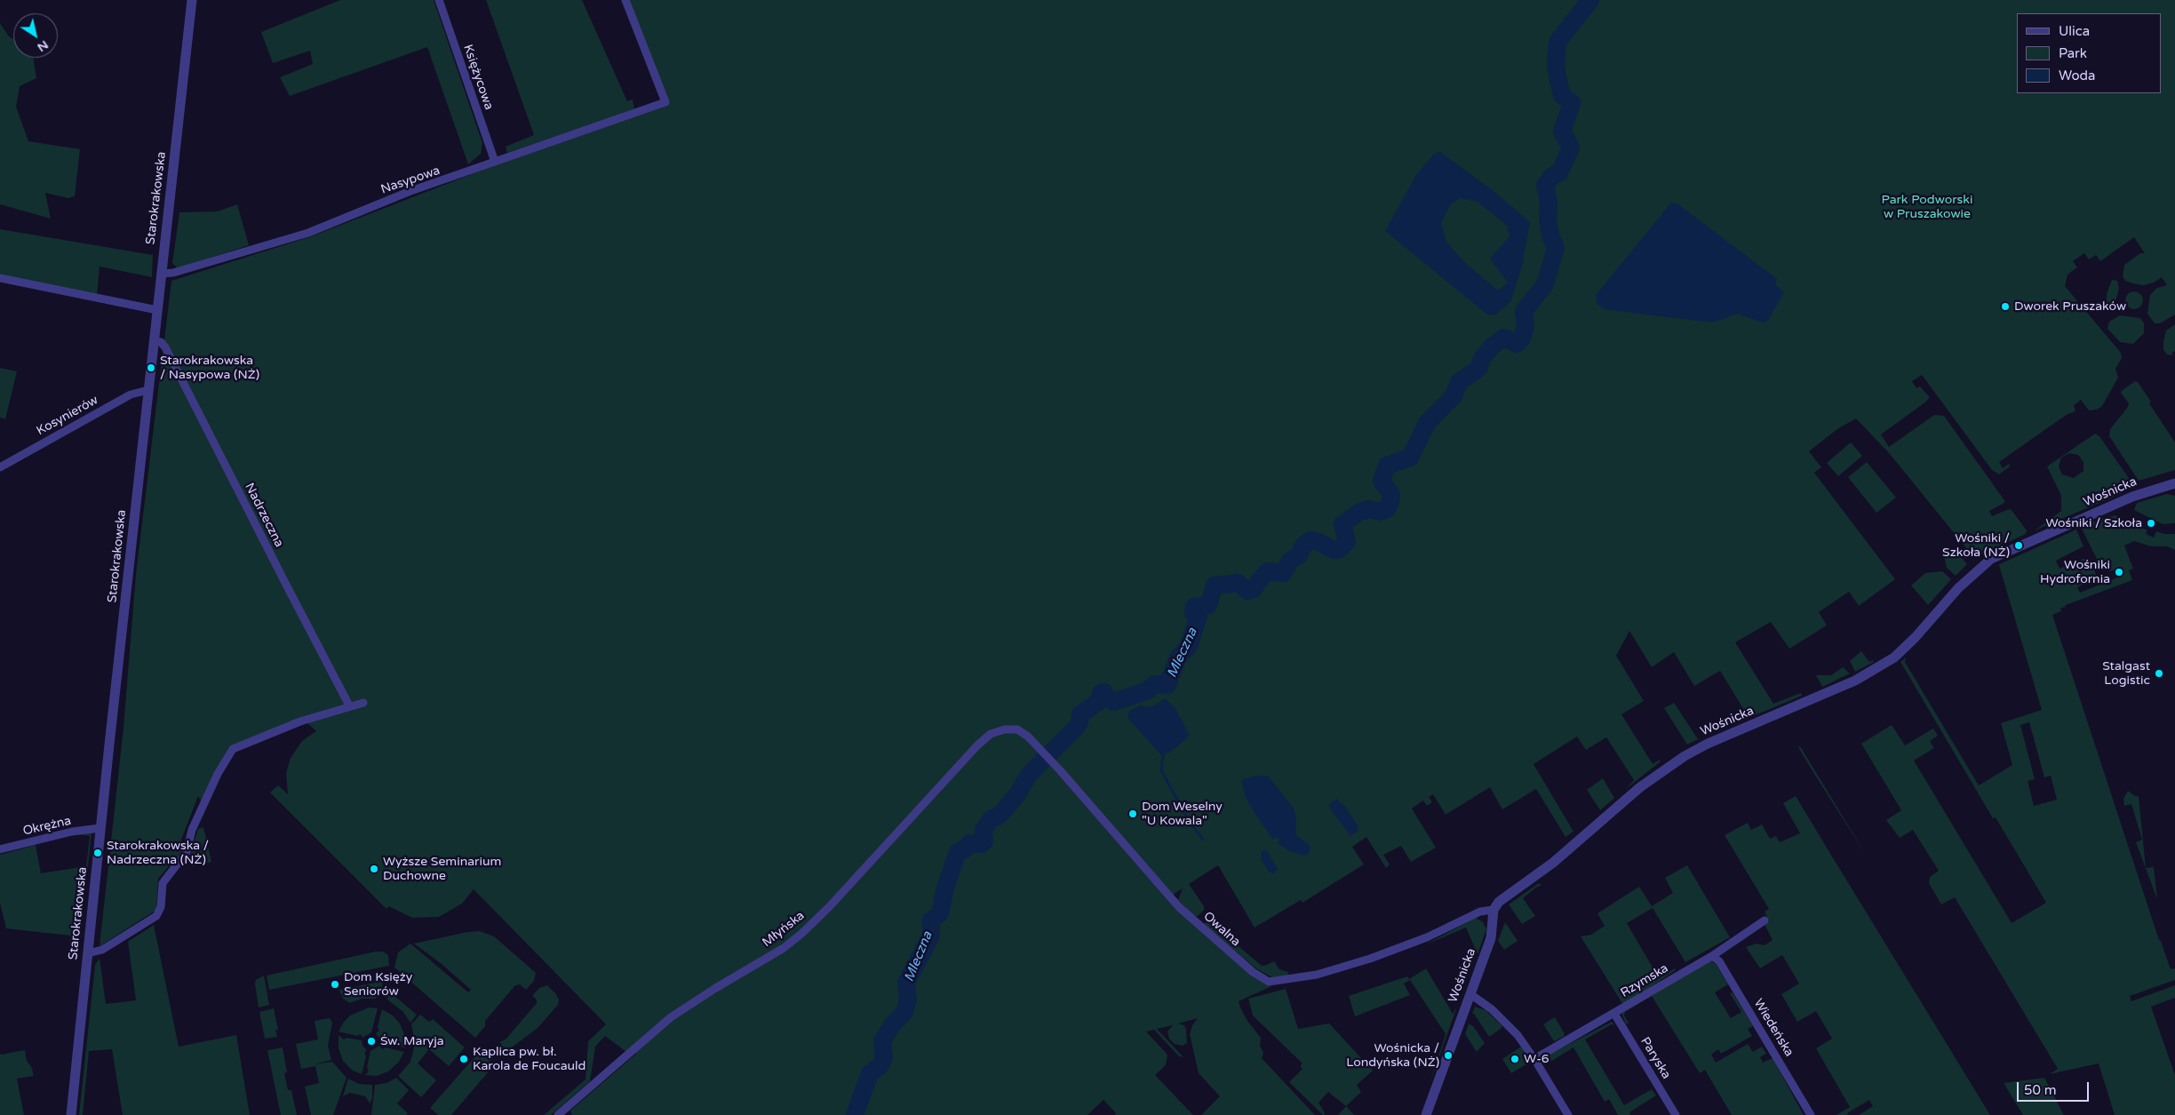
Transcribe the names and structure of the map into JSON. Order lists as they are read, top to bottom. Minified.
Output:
{"streets":{"street":["Księżycowa","Nasypowa","Starokrakowska","Kosynierów","Wośnicka","Nadrzeczna","Okrężna","Młyńska","Owalna","Rzymska","Wiedeńska","Paryska"]},"crossings":[["Księżycowa","Nasypowa"],["Nasypowa","Starokrakowska"],["Starokrakowska","Kosynierów"],["Starokrakowska","Nadrzeczna"],["Starokrakowska","Okrężna"],["Wośnicka","Owalna"],["Młyńska","Owalna"],["Rzymska","Wiedeńska"],["Rzymska","Paryska"]],"water":["Mleczna"],"parks":["Park Podworski w Pruszakowie"],"places":["Dworek Pruszaków","Starokrakowska / Nasypowa (NŻ)","Wośniki / Szkoła","Wośniki / Szkoła (NŻ)","Wośniki Hydrofornia","Stalgast Logistic","Dom Weselny \"U Kowala\"","Starokrakowska / Nadrzeczna (NŻ)","Wyższe Seminarium Duchowne","Dom Księży Seniorów","Św. Maryja","Wośnicka / Londyńska (NŻ)","Kaplica pw. bł. Karola de Foucauld","W-6"],"legend":["Ulica","Park","Woda"],"scale_bar":"50 m","north":"bottom right"}
